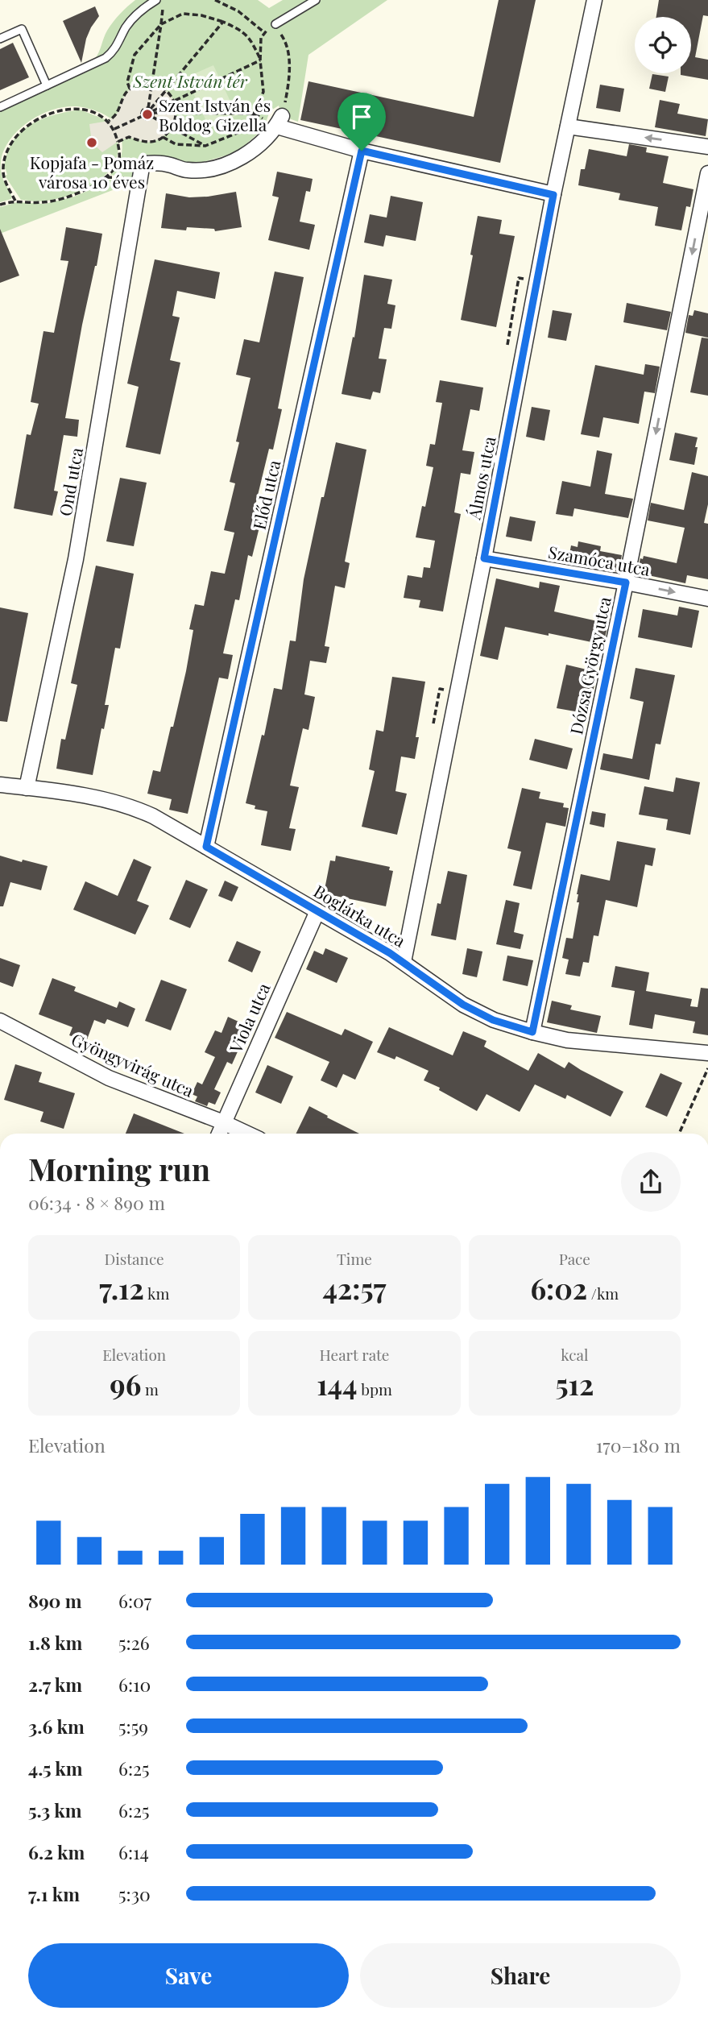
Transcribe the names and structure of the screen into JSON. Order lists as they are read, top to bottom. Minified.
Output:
{"streets":{"street":["Álmos utca","Ond utca","Előd utca","Szamóca utca","Dózsa György utca","Boglárka utca","Viola utca","Gyöngyvirág utca"]},"crossings":[["Álmos utca","Szamóca utca"],["Álmos utca","Boglárka utca"],["Ond utca","Boglárka utca"],["Előd utca","Boglárka utca"],["Szamóca utca","Dózsa György utca"],["Dózsa György utca","Boglárka utca"],["Boglárka utca","Viola utca"],["Viola utca","Gyöngyvirág utca"]],"one_way":["Szamóca utca","Dózsa György utca"],"parks":["Szent István tér"],"places":["Szent István és Boldog Gizella","Kopjafa - Pomáz városa 10 éves"],"page":{"heading":["Morning run","06:34 · 8 × 890 m"],"stats":[["Distance","7.12 km"],["Time","42:57"],["Pace","6:02 /km"],["Elevation","96 m"],["Heart rate","144 bpm"],["kcal","512"]],"chart":["Elevation","170–180 m"],"list":[{"name":"890 m","note":"6:07"},{"name":"1.8 km","note":"5:26"},{"name":"2.7 km","note":"6:10"},{"name":"3.6 km","note":"5:59"},{"name":"4.5 km","note":"6:25"},{"name":"5.3 km","note":"6:25"},{"name":"6.2 km","note":"6:14"},{"name":"7.1 km","note":"5:30"}],"buttons":["Save","Share"]}}
